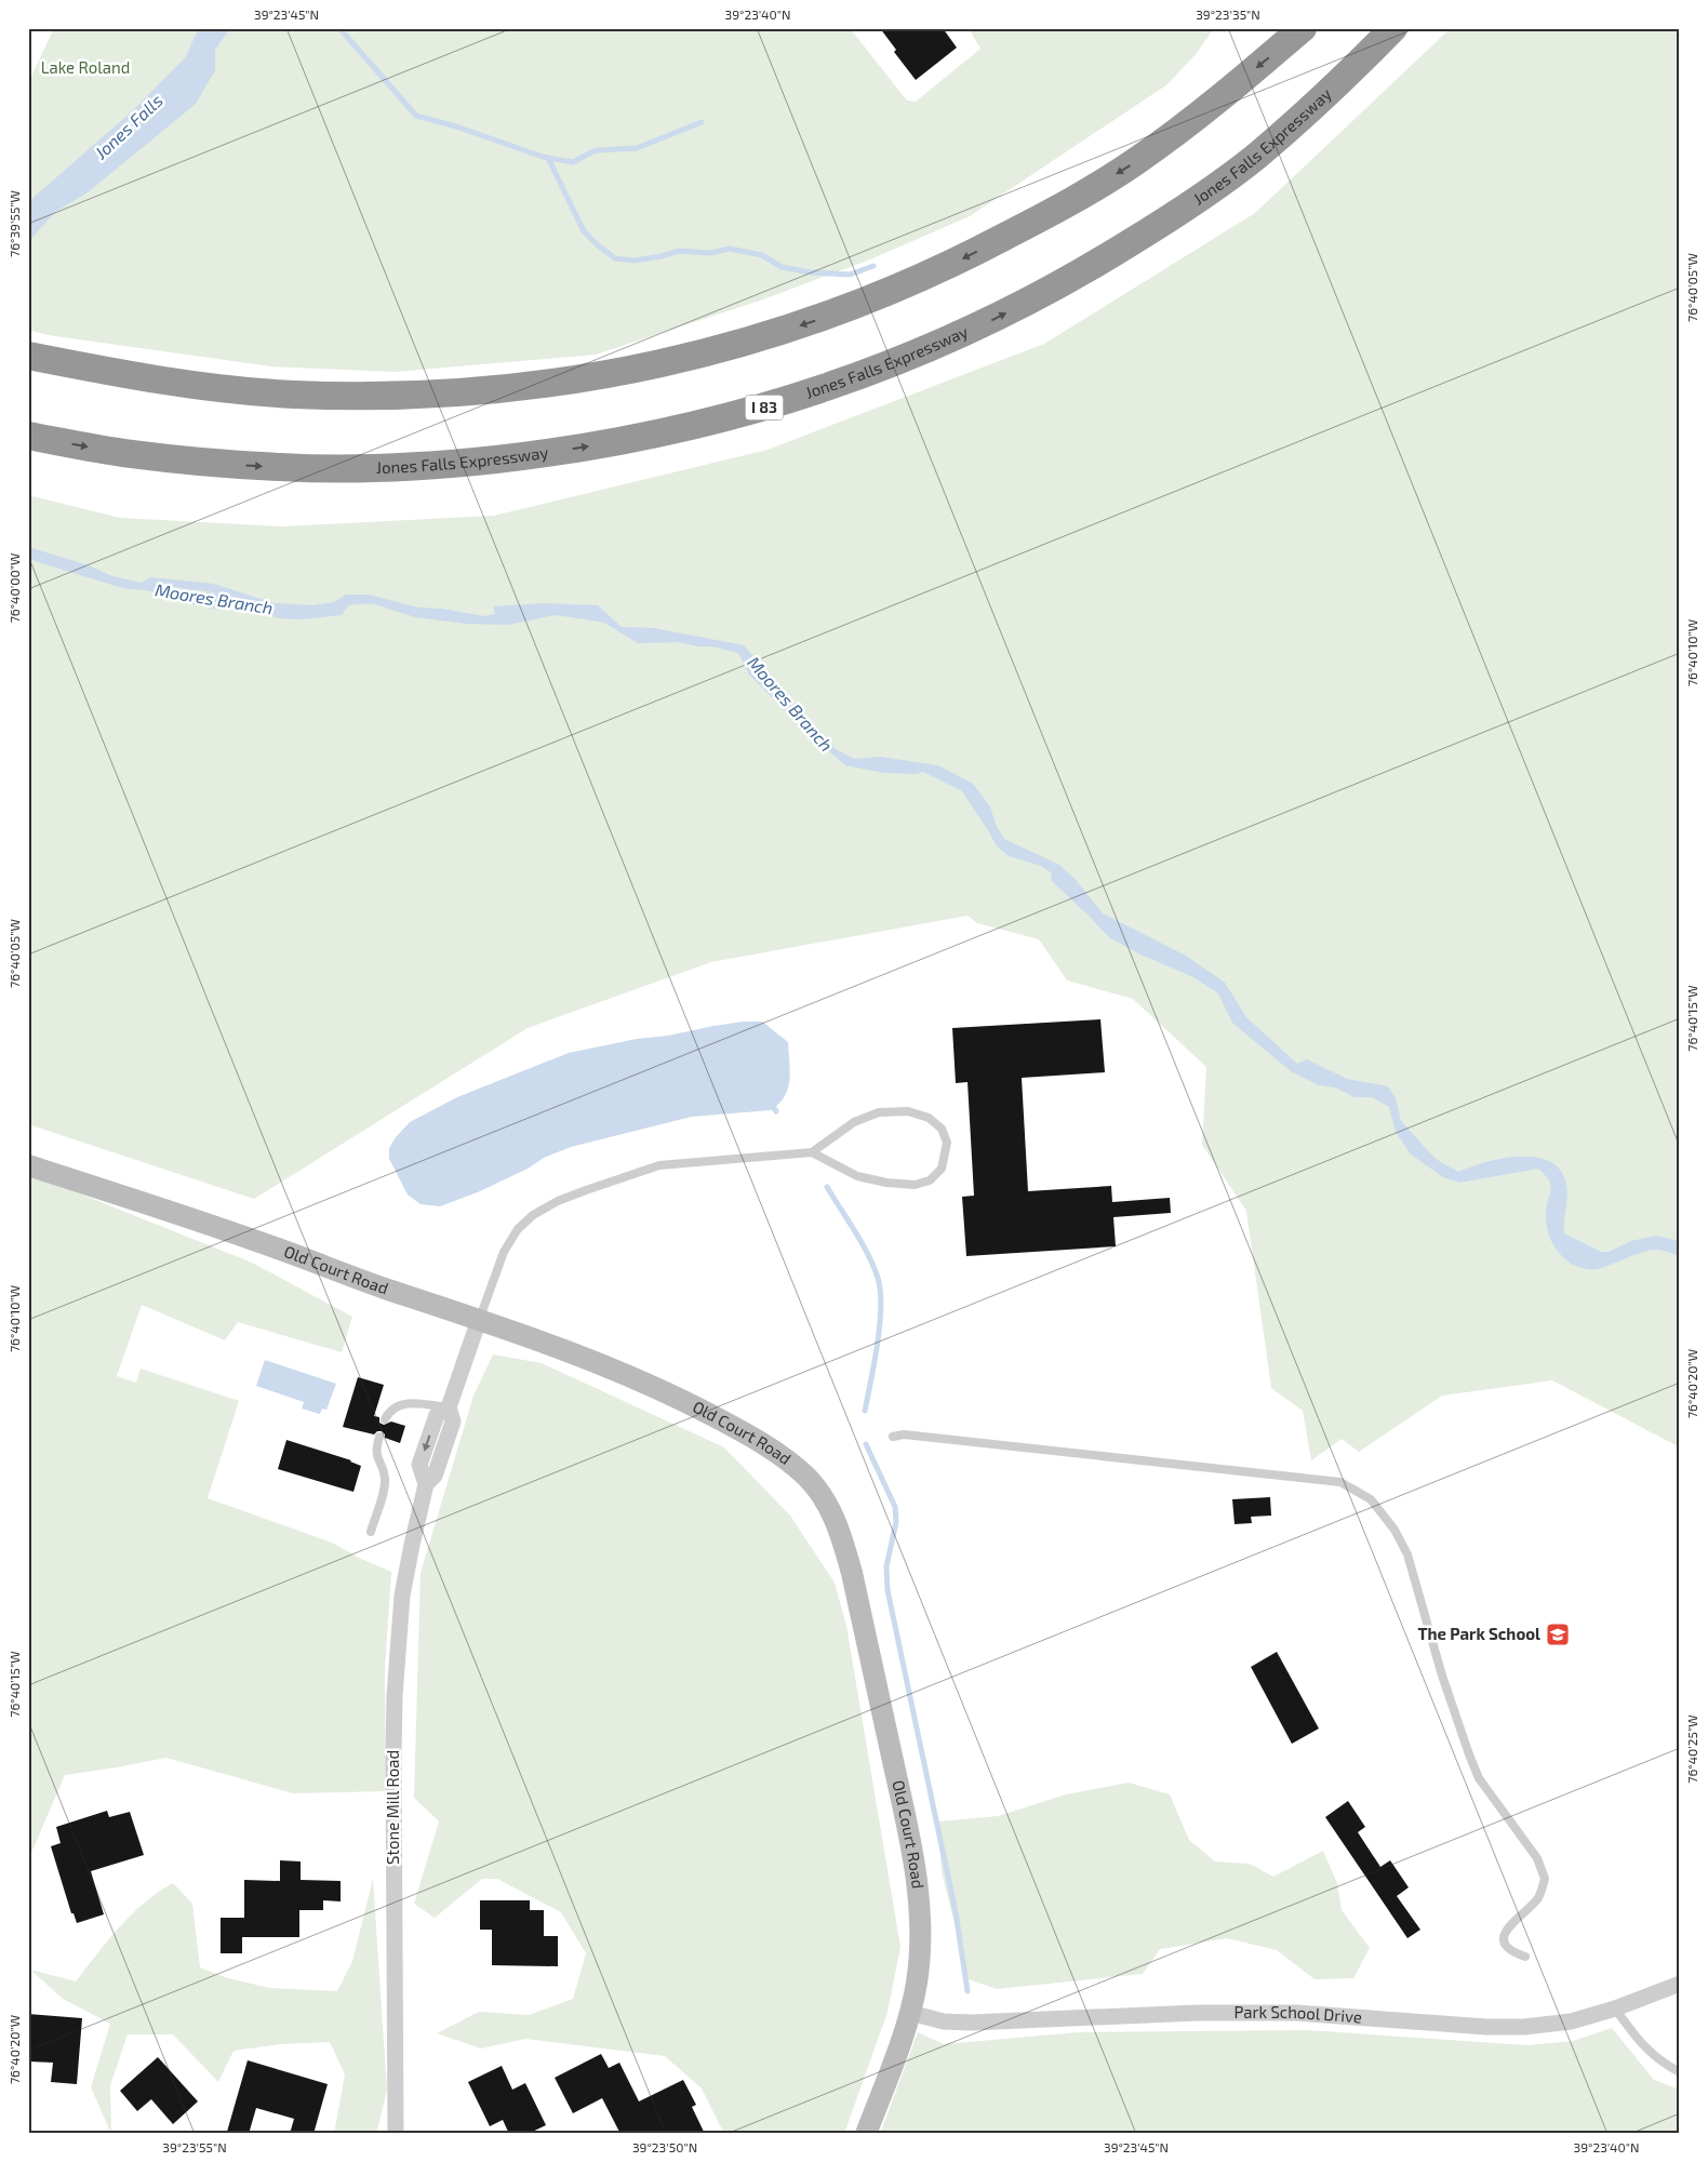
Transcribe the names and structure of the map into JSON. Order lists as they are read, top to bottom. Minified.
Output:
{"streets":{"highway":["Jones Falls Expressway","I 83"],"main road":["Old Court Road"],"street":["Stone Mill Road","Park School Drive"]},"crossings":[["Old Court Road","Stone Mill Road"],["Old Court Road","Park School Drive"]],"water":["Jones Falls","Moores Branch"],"parks":["Lake Roland"],"places":{"school or university":["The Park School"]},"coordinates":["39°23'45\"N","39°23'40\"N","39°23'35\"N","76°39'55\"W","76°40'05\"W","76°40'00\"W","76°40'10\"W","76°40'15\"W","76°40'20\"W","76°40'25\"W","39°23'55\"N","39°23'50\"N"]}
